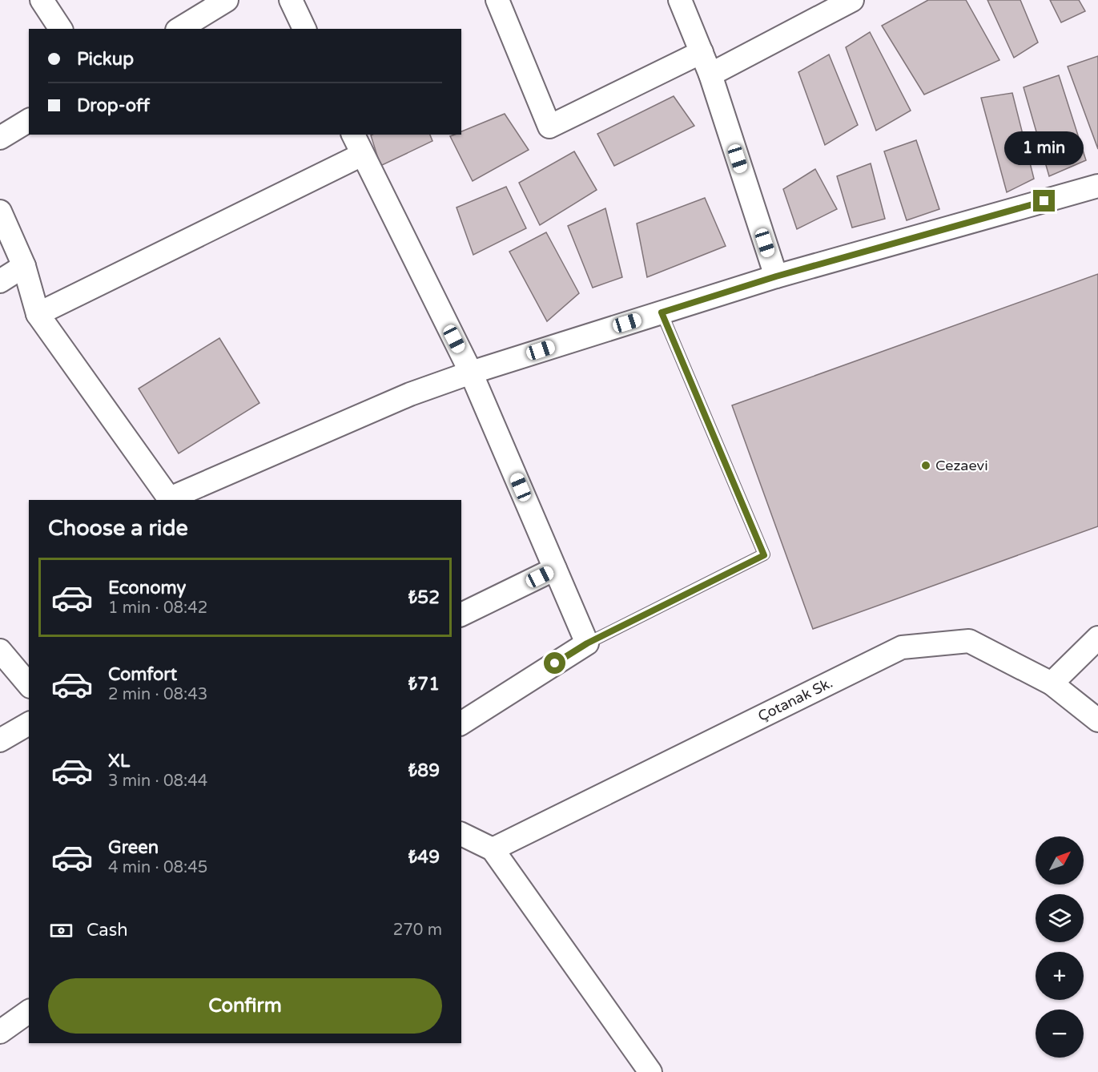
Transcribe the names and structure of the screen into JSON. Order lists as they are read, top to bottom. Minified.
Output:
{"streets":{"street":["Çotanak Sk."]},"places":["Cezaevi"],"north":"top right","page":{"banner":["Pickup","Drop-off"],"bubble":"1 min","heading":"Choose a ride","list":[{"name":"Economy","note":"1 min · 08:42","value":"₺52"},{"name":"Comfort","note":"2 min · 08:43","value":"₺71"},{"name":"XL","note":"3 min · 08:44","value":"₺89"},{"name":"Green","note":"4 min · 08:45","value":"₺49"}],"map_buttons":["+","−"],"pay":["Cash","270 m"],"buttons":"Confirm"}}
